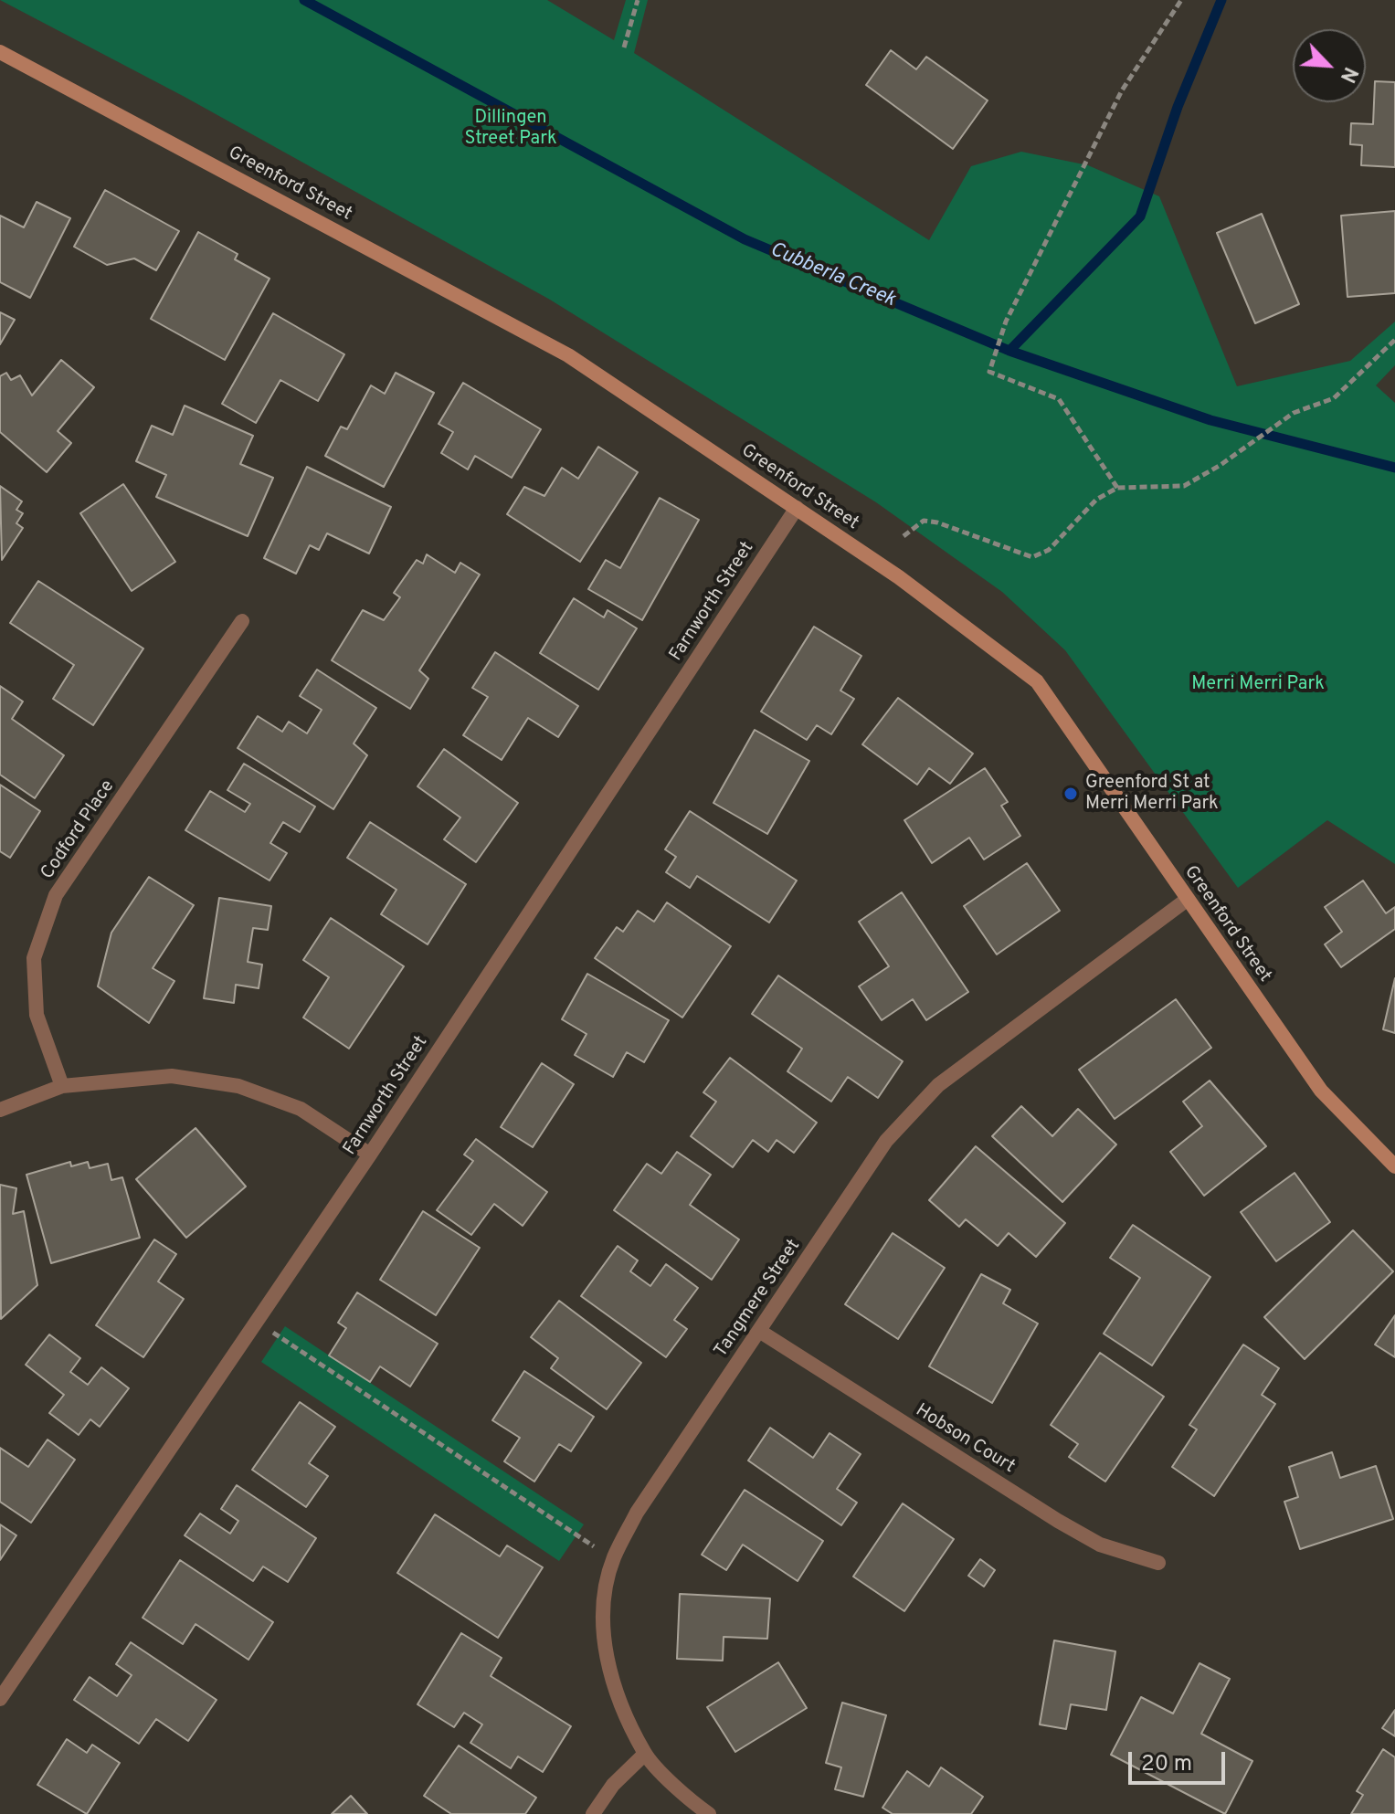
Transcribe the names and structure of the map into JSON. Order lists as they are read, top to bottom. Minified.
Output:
{"streets":{"street":["Greenford Street","Farnworth Street","Codford Place","Tangmere Street","Hobson Court"]},"crossings":[["Greenford Street","Farnworth Street"],["Greenford Street","Tangmere Street"],["Tangmere Street","Hobson Court"]],"water":["Cubberla Creek"],"parks":["Dillingen Street Park","Merri Merri Park"],"places":["Greenford St at Merri Merri Park"],"scale_bar":"20 m","north":"bottom right"}
